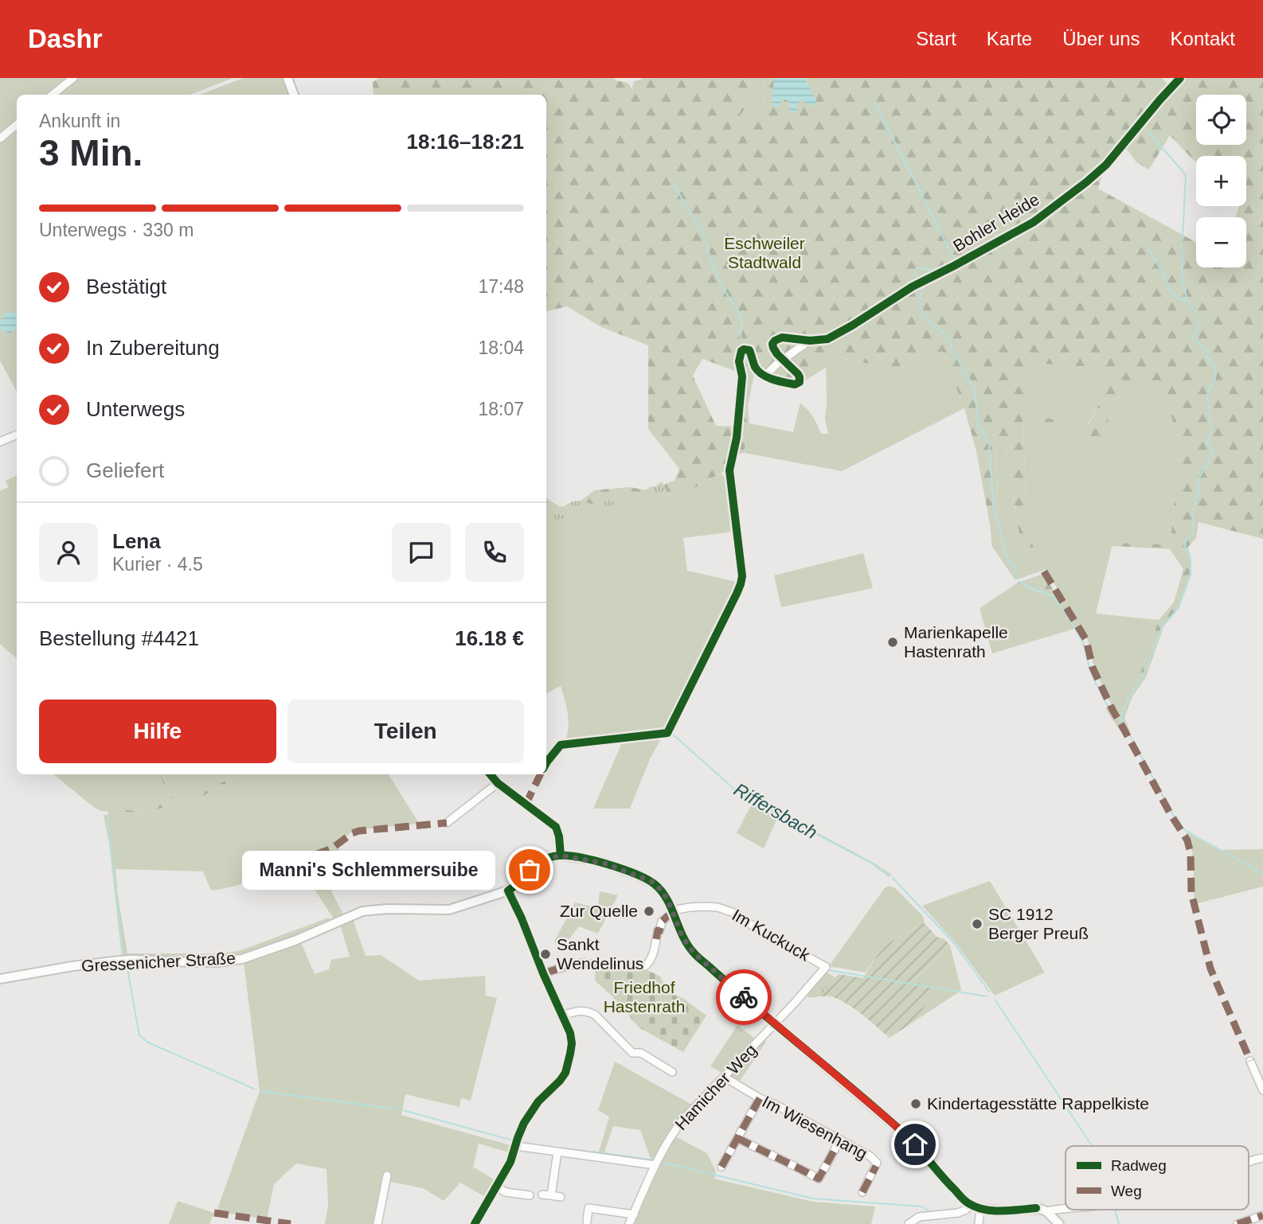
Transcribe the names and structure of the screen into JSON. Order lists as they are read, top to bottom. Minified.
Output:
{"streets":{"main road":["Gressenicher Straße"],"street":["Bohler Heide","Im Kuckuck","Hamicher Weg","Im Wiesenhang"]},"crossings":[["Im Kuckuck","Hamicher Weg"],["Hamicher Weg","Im Wiesenhang"]],"water":["Riffersbach"],"parks":["Eschweiler Stadtwald","Friedhof Hastenrath"],"places":["Marienkapelle Hastenrath","Manni's Schlemmersuibe","Zur Quelle","SC 1912 Berger Preuß","Sankt Wendelinus","Kindertagesstätte Rappelkiste"],"legend":["Radweg","Weg"],"page":{"header":"Dashr","nav":["Start","Karte","Über uns","Kontakt"],"map_buttons":["+","−"],"heading":["3 Min.","Ankunft in","18:16–18:21"],"panel":["Lena","Kurier · 4.5","Bestellung #4421","16.18 €"],"bar":"Unterwegs · 330 m","list":[["Bestätigt","17:48"],["In Zubereitung","18:04"],["Unterwegs","18:07"],"Geliefert"],"buttons":["Hilfe","Teilen"],"bubble":"Manni's Schlemmersuibe"}}
